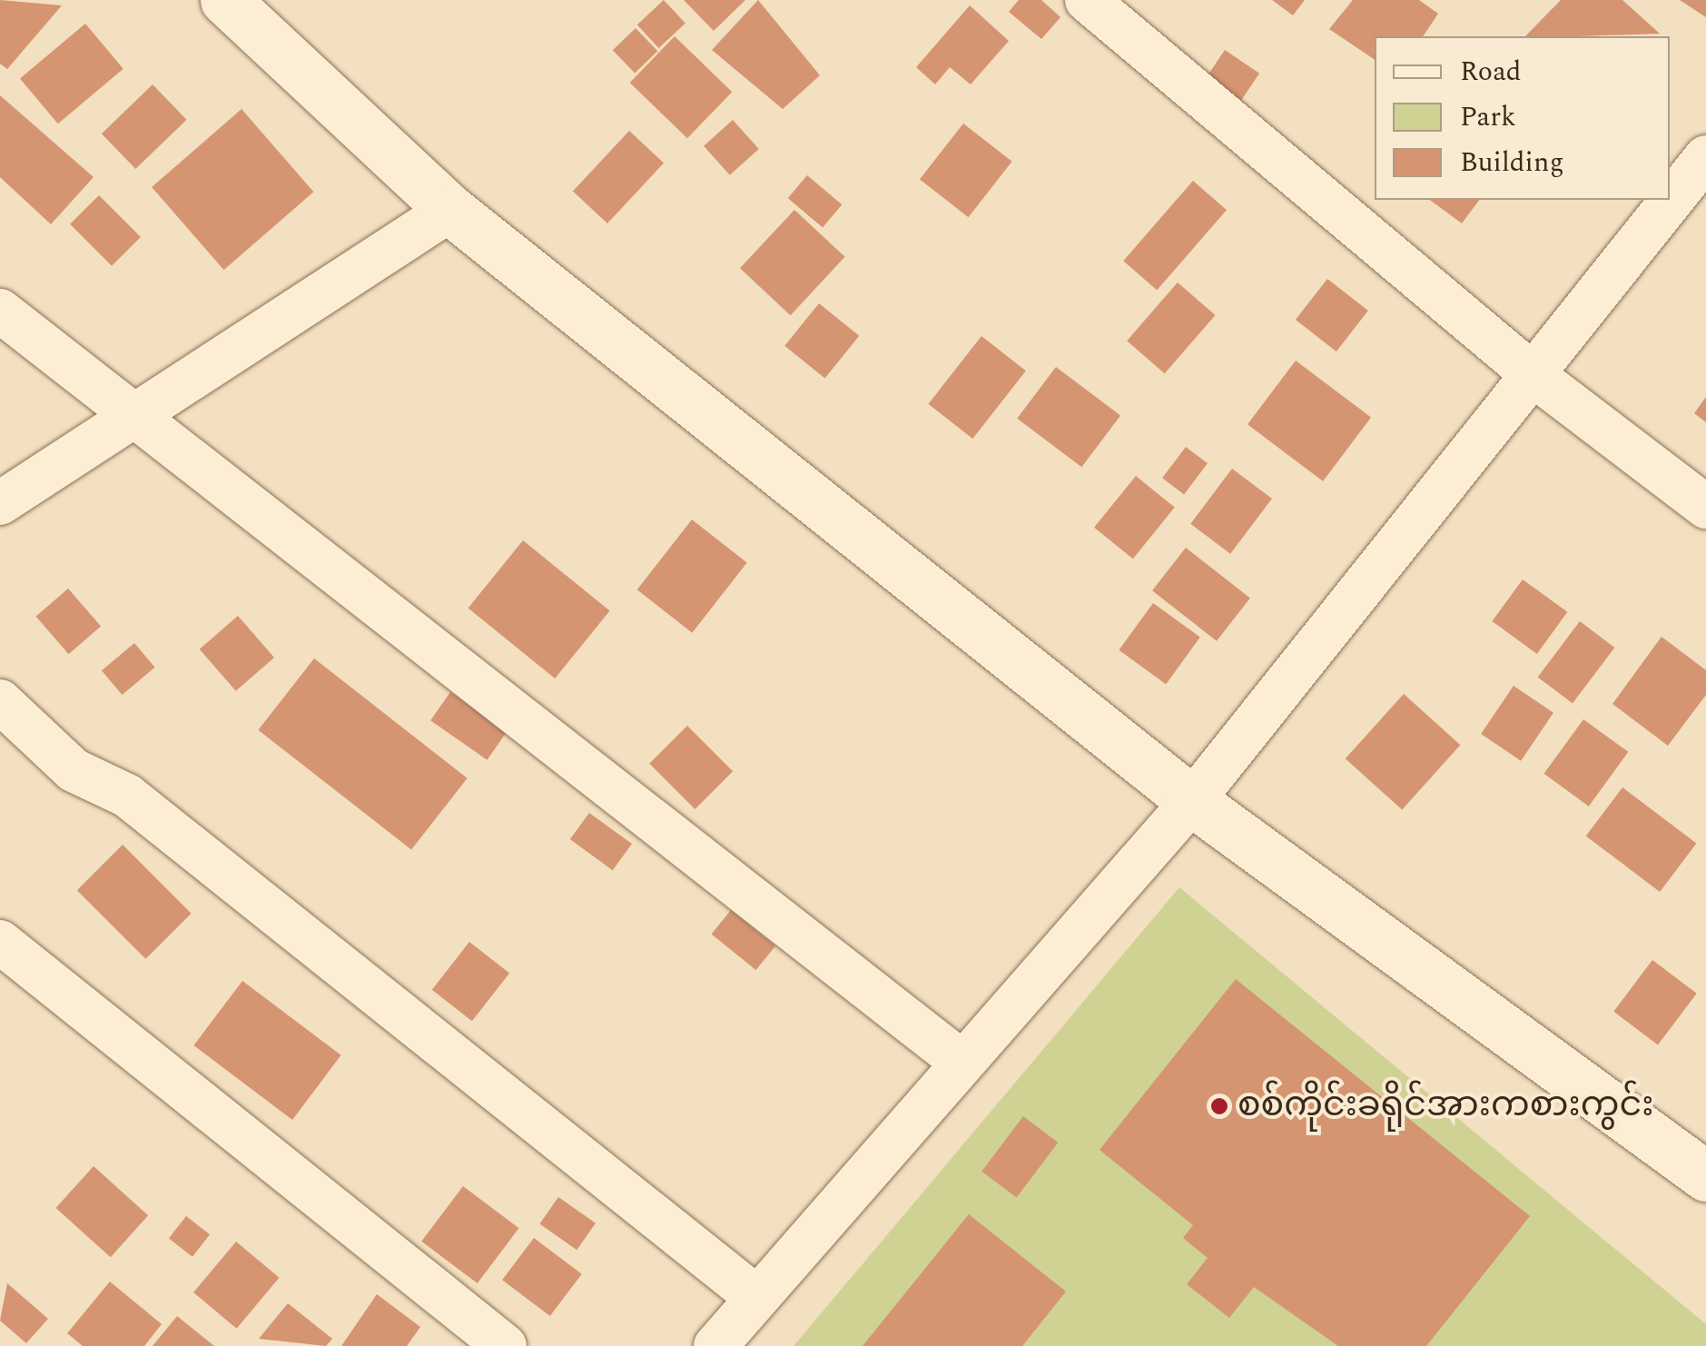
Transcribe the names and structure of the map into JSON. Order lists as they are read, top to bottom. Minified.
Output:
{"places":["စစ်ကိုင်းခရိုင်အားကစားကွင်း"],"legend":["Road","Park","Building"]}
